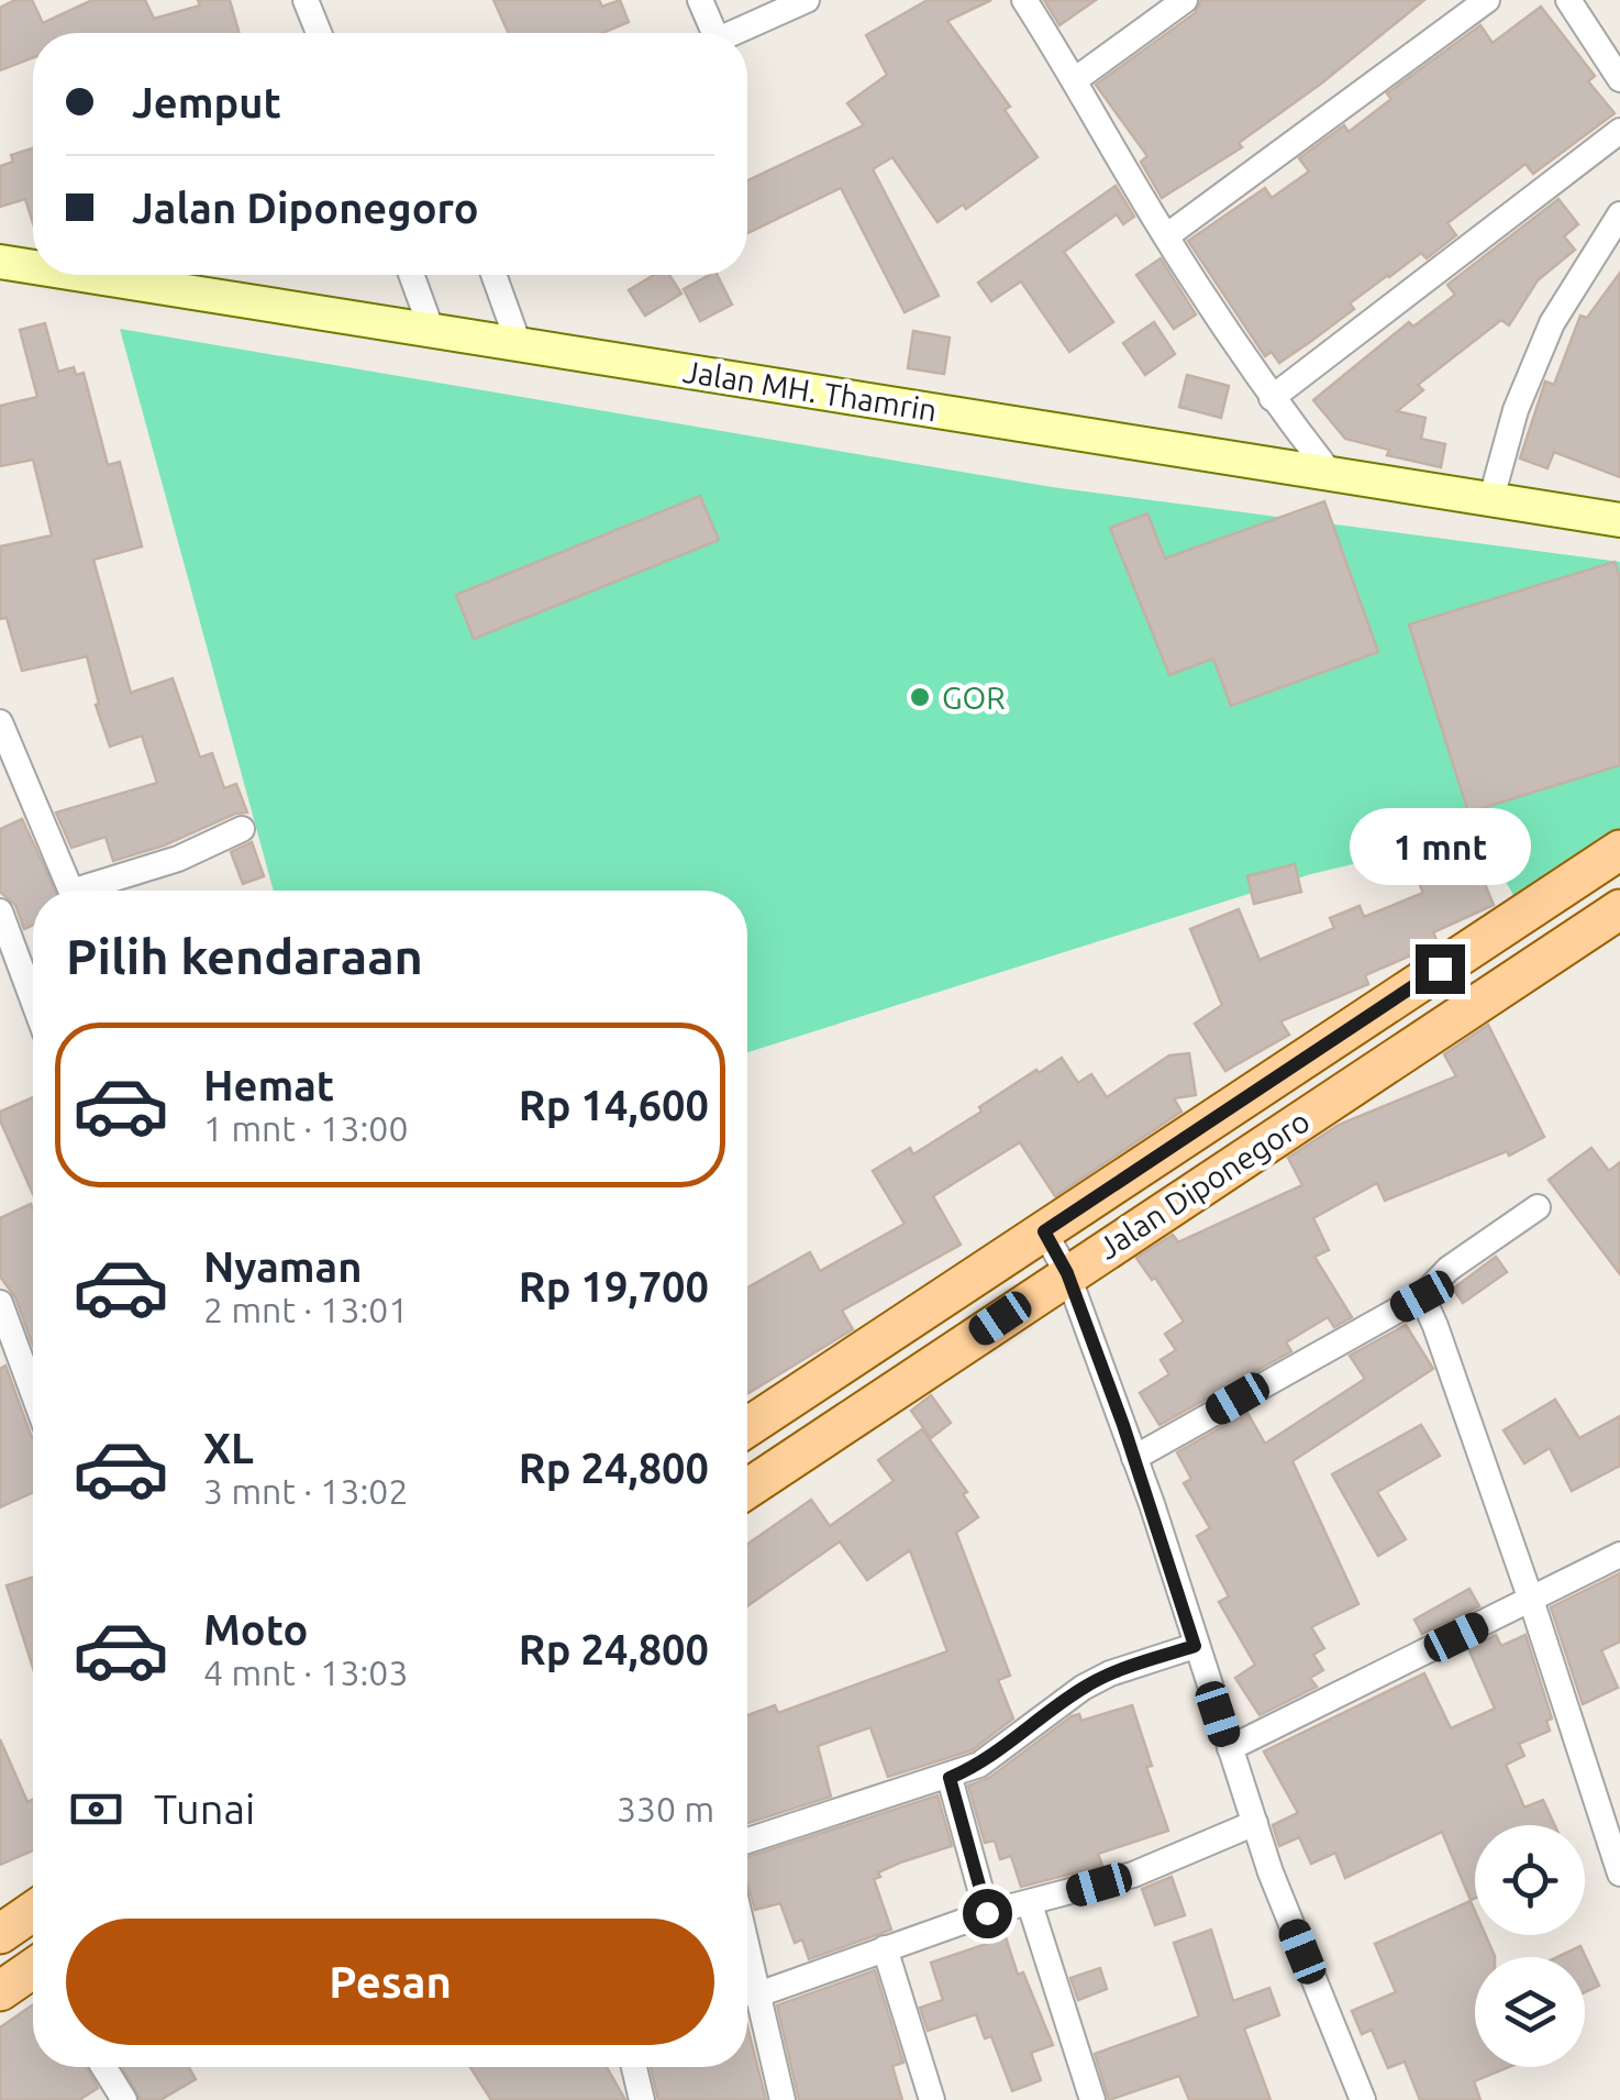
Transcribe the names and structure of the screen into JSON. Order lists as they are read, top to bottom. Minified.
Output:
{"streets":{"main road":["Jalan MH. Thamrin","Jalan Diponegoro"]},"places":["GOR"],"page":{"banner":["Jemput","Jalan Diponegoro"],"bubble":"1 mnt","heading":"Pilih kendaraan","list":[{"name":"Hemat","note":"1 mnt · 13:00","value":"Rp 14,600"},{"name":"Nyaman","note":"2 mnt · 13:01","value":"Rp 19,700"},{"name":"XL","note":"3 mnt · 13:02","value":"Rp 24,800"},{"name":"Moto","note":"4 mnt · 13:03","value":"Rp 24,800"}],"pay":["Tunai","330 m"],"buttons":"Pesan"}}
